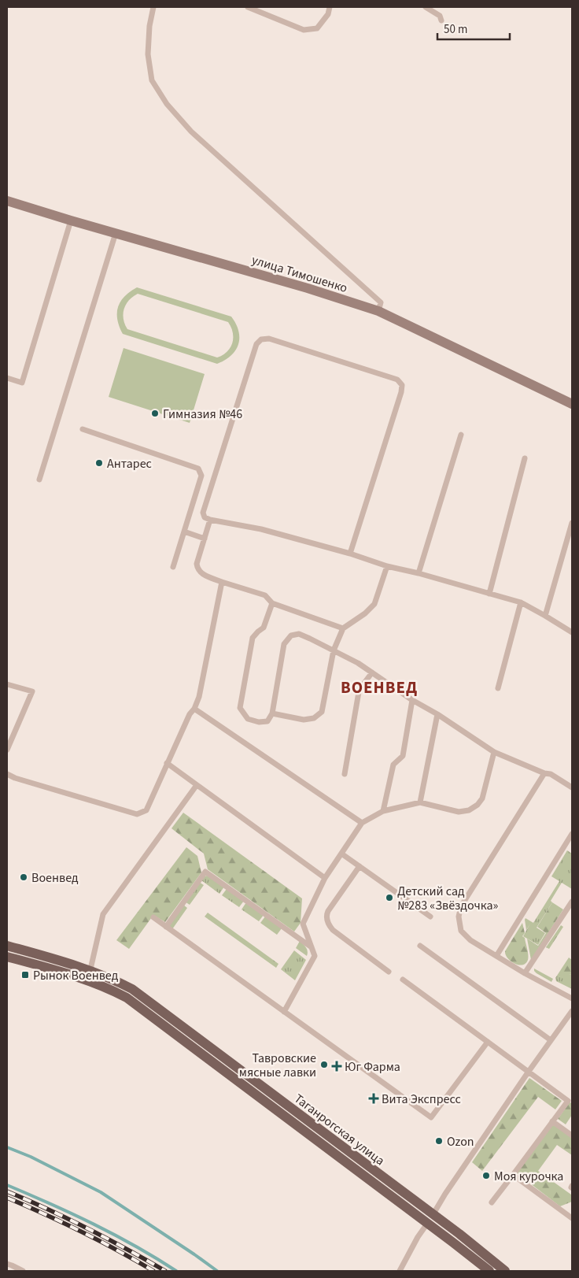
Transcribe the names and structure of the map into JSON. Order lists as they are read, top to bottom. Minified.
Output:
{"streets":{"main road":["Таганрогская улица"],"street":["улица Тимошенко"]},"districts":["ВОЕНВЕД"],"places":{"other":["Гимназия №46","Антарес","Военвед","Детский сад №283 «Звёздочка»","Тавровские мясные лавки","Ozon","Моя курочка"],"transit":["Рынок Военвед"],"health":["Юг Фарма","Вита Экспресс"]},"scale_bar":"50 m"}
